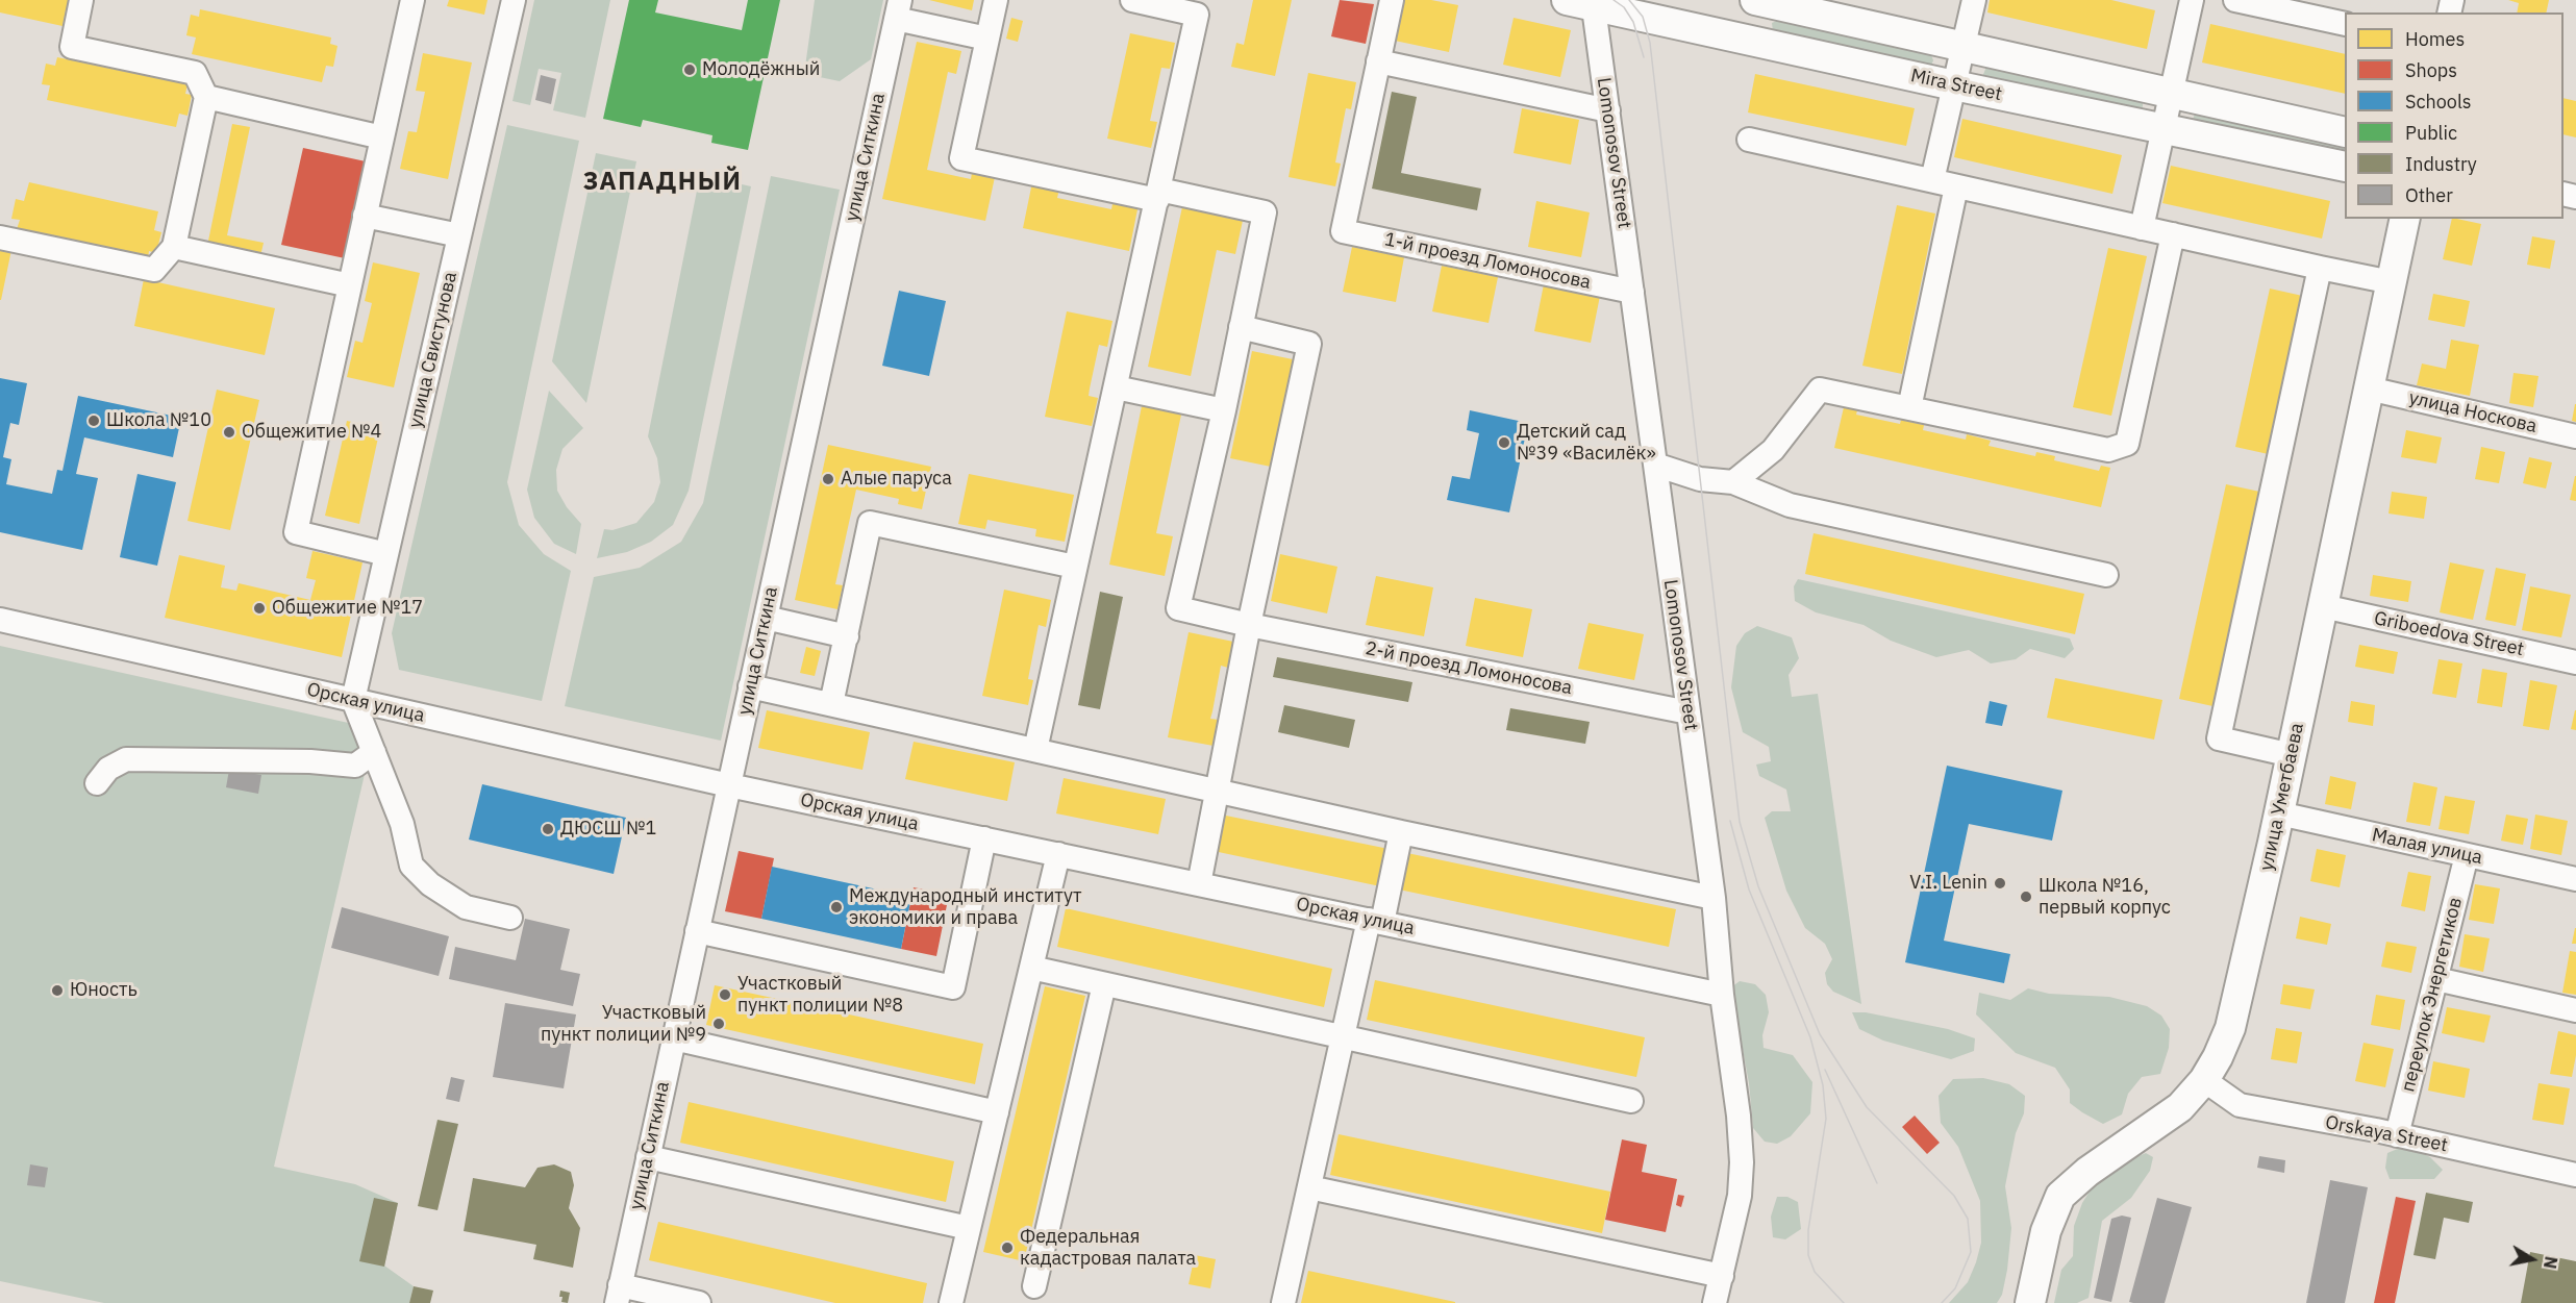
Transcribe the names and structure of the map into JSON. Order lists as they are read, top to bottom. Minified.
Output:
{"streets":{"main road":["Mira Street","улица Уметбаева"],"street":["Lomonosov Street","улица Ситкина","1-й проезд Ломоносова","улица Свистунова","улица Носкова","Griboedova Street","2-й проезд Ломоносова","Орская улица","Малая улица","переулок Энергетиков","Orskaya Street"]},"crossings":[["Mira Street","Lomonosov Street"],["Lomonosov Street","1-й проезд Ломоносова"],["Lomonosov Street","2-й проезд Ломоносова"],["Lomonosov Street","Орская улица"],["улица Ситкина","Орская улица"],["улица Свистунова","Орская улица"],["улица Носкова","улица Уметбаева"],["Griboedova Street","улица Уметбаева"],["улица Уметбаева","Малая улица"],["улица Уметбаева","Orskaya Street"],["Малая улица","переулок Энергетиков"],["переулок Энергетиков","Orskaya Street"]],"districts":["ЗАПАДНЫЙ"],"places":["Молодёжный","Школа №10","Общежитие №4","Детский сад №39 «Василёк»","Алые паруса","Общежитие №17","ДЮСШ №1","V.I. Lenin","Школа №16, первый корпус","Международный институт экономики и права","Юность","Участковый пункт полиции №8","Участковый пункт полиции №9","Федеральная кадастровая палата"],"legend":["Homes","Shops","Schools","Public","Industry","Other"],"north":"right"}
